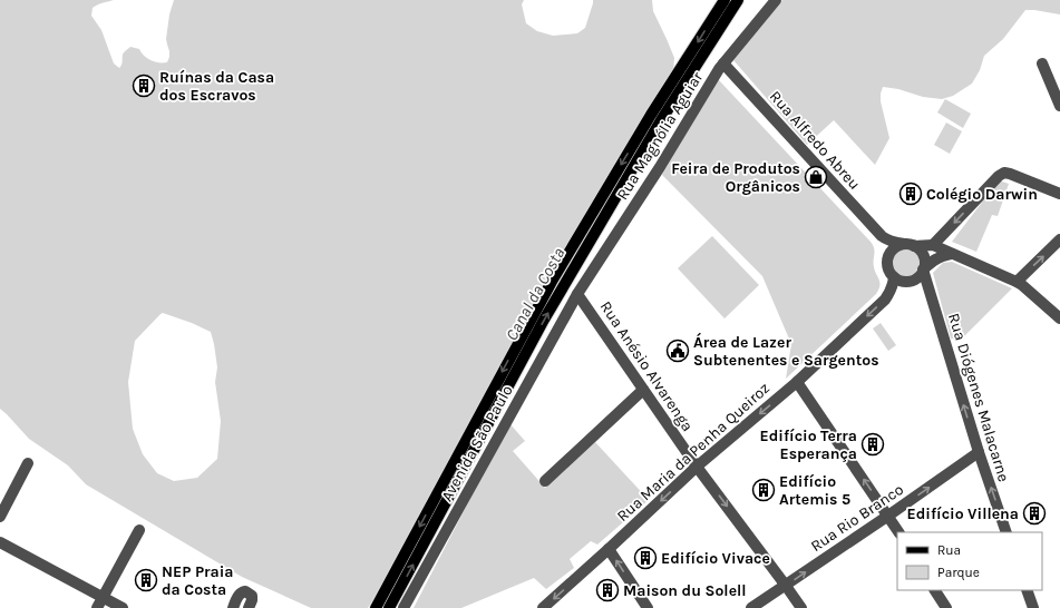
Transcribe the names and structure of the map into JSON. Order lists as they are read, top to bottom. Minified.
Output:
{"streets":{"street":["Rua Magnólia Aguiar","Rua Alfredo Abreu","Rua Anésio Alvarenga","Rua Diógenes Malacarne","Avenida São Paulo","Rua Maria da Penha Queiroz","Rua Rio Branco"]},"crossings":[["Rua Magnólia Aguiar","Rua Alfredo Abreu"],["Rua Magnólia Aguiar","Rua Anésio Alvarenga"],["Rua Magnólia Aguiar","Avenida São Paulo"],["Rua Anésio Alvarenga","Avenida São Paulo"],["Rua Anésio Alvarenga","Rua Maria da Penha Queiroz"],["Rua Anésio Alvarenga","Rua Rio Branco"],["Rua Diógenes Malacarne","Rua Maria da Penha Queiroz"],["Rua Diógenes Malacarne","Rua Rio Branco"]],"one_way":["Rua Anésio Alvarenga","Rua Diógenes Malacarne","Rua Maria da Penha Queiroz","Rua Rio Branco"],"water":["Canal da Costa"],"places":{"building":["Ruínas da Casa dos Escravos","Colégio Darwin","Edifício Terra Esperança","Edifício Artemis 5","Edifício Villena","Edifício Vivace","NEP Praia da Costa","Maison du Solell"],"shop":["Feira de Produtos Orgânicos"],"public building":["Área de Lazer Subtenentes e Sargentos"]},"legend":["Rua","Parque"]}
